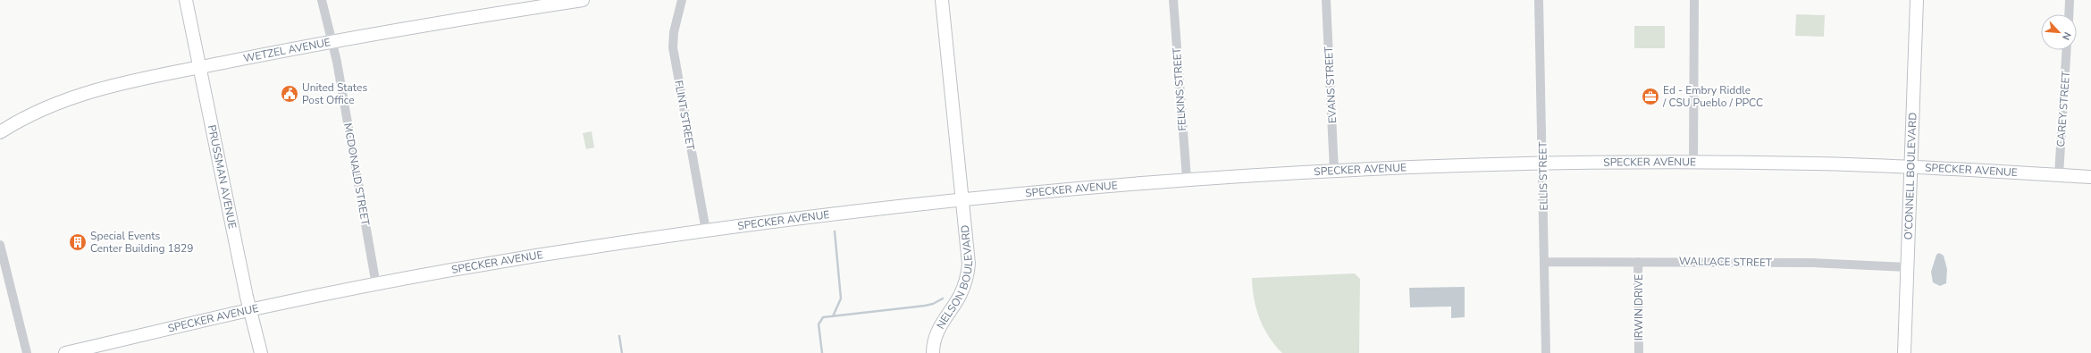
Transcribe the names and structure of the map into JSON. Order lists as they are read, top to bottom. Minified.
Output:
{"streets":{"street":["WETZEL AVENUE","EVANS STREET","FELKINS STREET","CAREY STREET","FLINT STREET","SPECKER AVENUE","MCDONALD STREET","ELLIS STREET","O'CONNELL BOULEVARD","PRUSSMAN AVENUE","WALLACE STREET","NELSON BOULEVARD","IRWIN DRIVE"]},"crossings":[["WETZEL AVENUE","MCDONALD STREET"],["WETZEL AVENUE","PRUSSMAN AVENUE"],["EVANS STREET","SPECKER AVENUE"],["FELKINS STREET","SPECKER AVENUE"],["CAREY STREET","SPECKER AVENUE"],["FLINT STREET","SPECKER AVENUE"],["SPECKER AVENUE","MCDONALD STREET"],["SPECKER AVENUE","ELLIS STREET"],["SPECKER AVENUE","O'CONNELL BOULEVARD"],["SPECKER AVENUE","PRUSSMAN AVENUE"],["SPECKER AVENUE","NELSON BOULEVARD"],["ELLIS STREET","WALLACE STREET"],["O'CONNELL BOULEVARD","WALLACE STREET"],["WALLACE STREET","IRWIN DRIVE"]],"places":{"public building":["United States Post Office"],"office":["Ed - Embry Riddle / CSU Pueblo / PPCC"],"building":["Special Events Center Building 1829"]},"north":"bottom right"}
